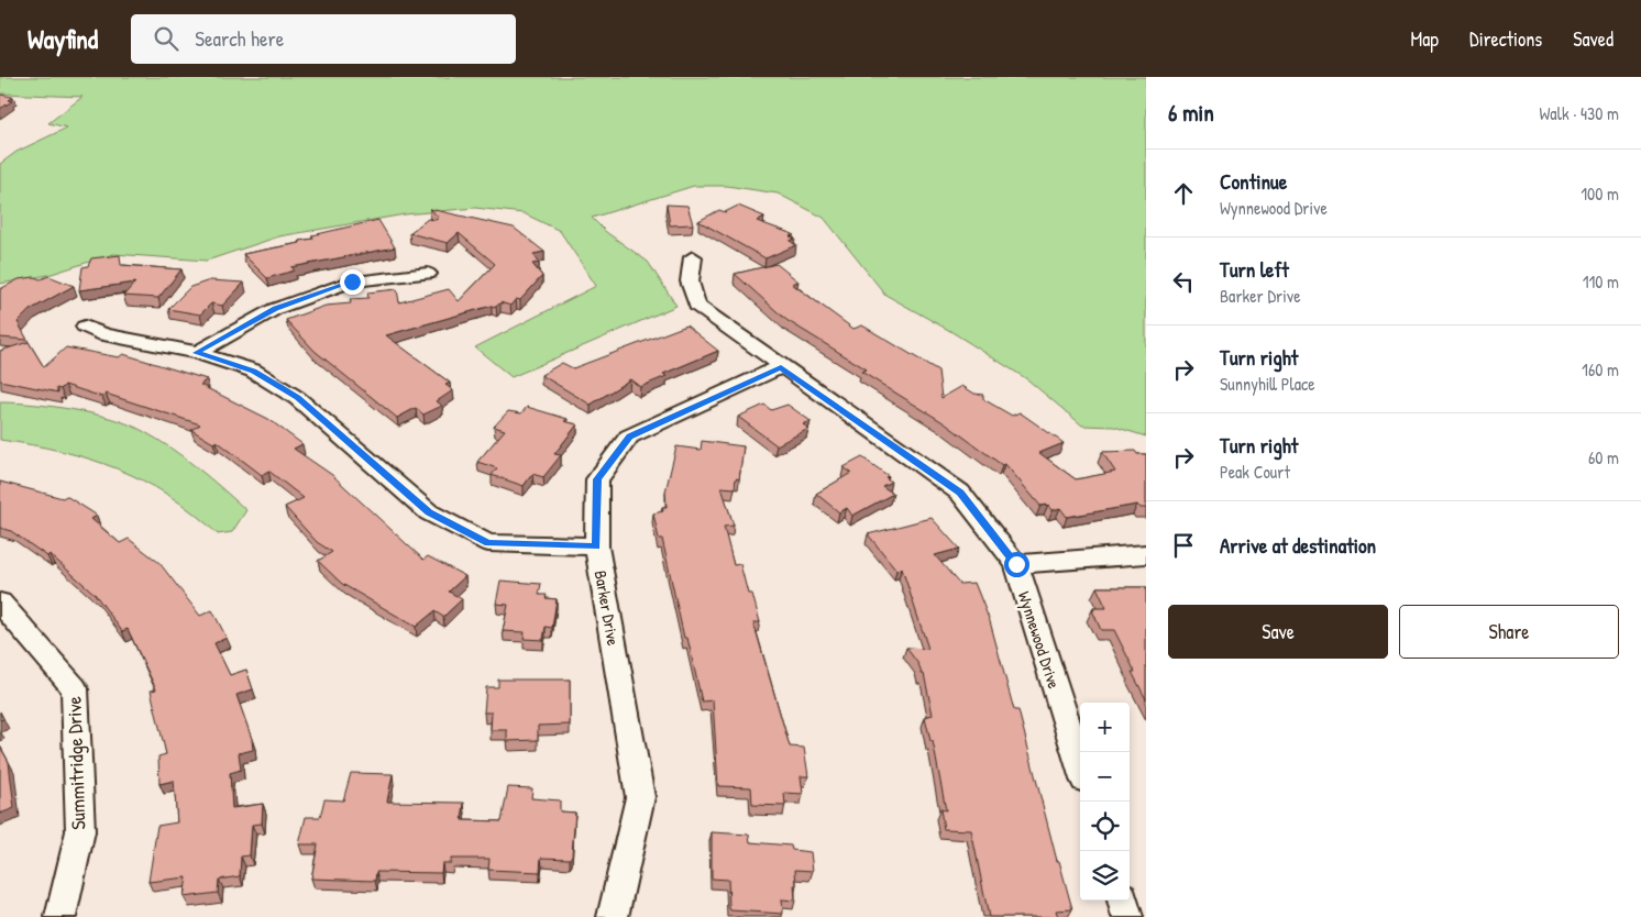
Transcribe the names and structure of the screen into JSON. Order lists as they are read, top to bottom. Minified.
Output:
{"streets":{"street":["Barker Drive","Wynnewood Drive","Summitridge Drive"]},"crossings":[["Barker Drive","Wynnewood Drive"]],"page":{"header":"Wayfind","search":"Search here","nav":["Map","Directions","Saved"],"heading":["6 min","Walk · 430 m"],"list":[["Continue","Wynnewood Drive","100 m"],["Turn left","Barker Drive","110 m"],["Turn right","Sunnyhill Place","160 m"],["Turn right","Peak Court","60 m"],"Arrive at destination"],"buttons":["Save","Share"],"map_buttons":["+","−"]}}
